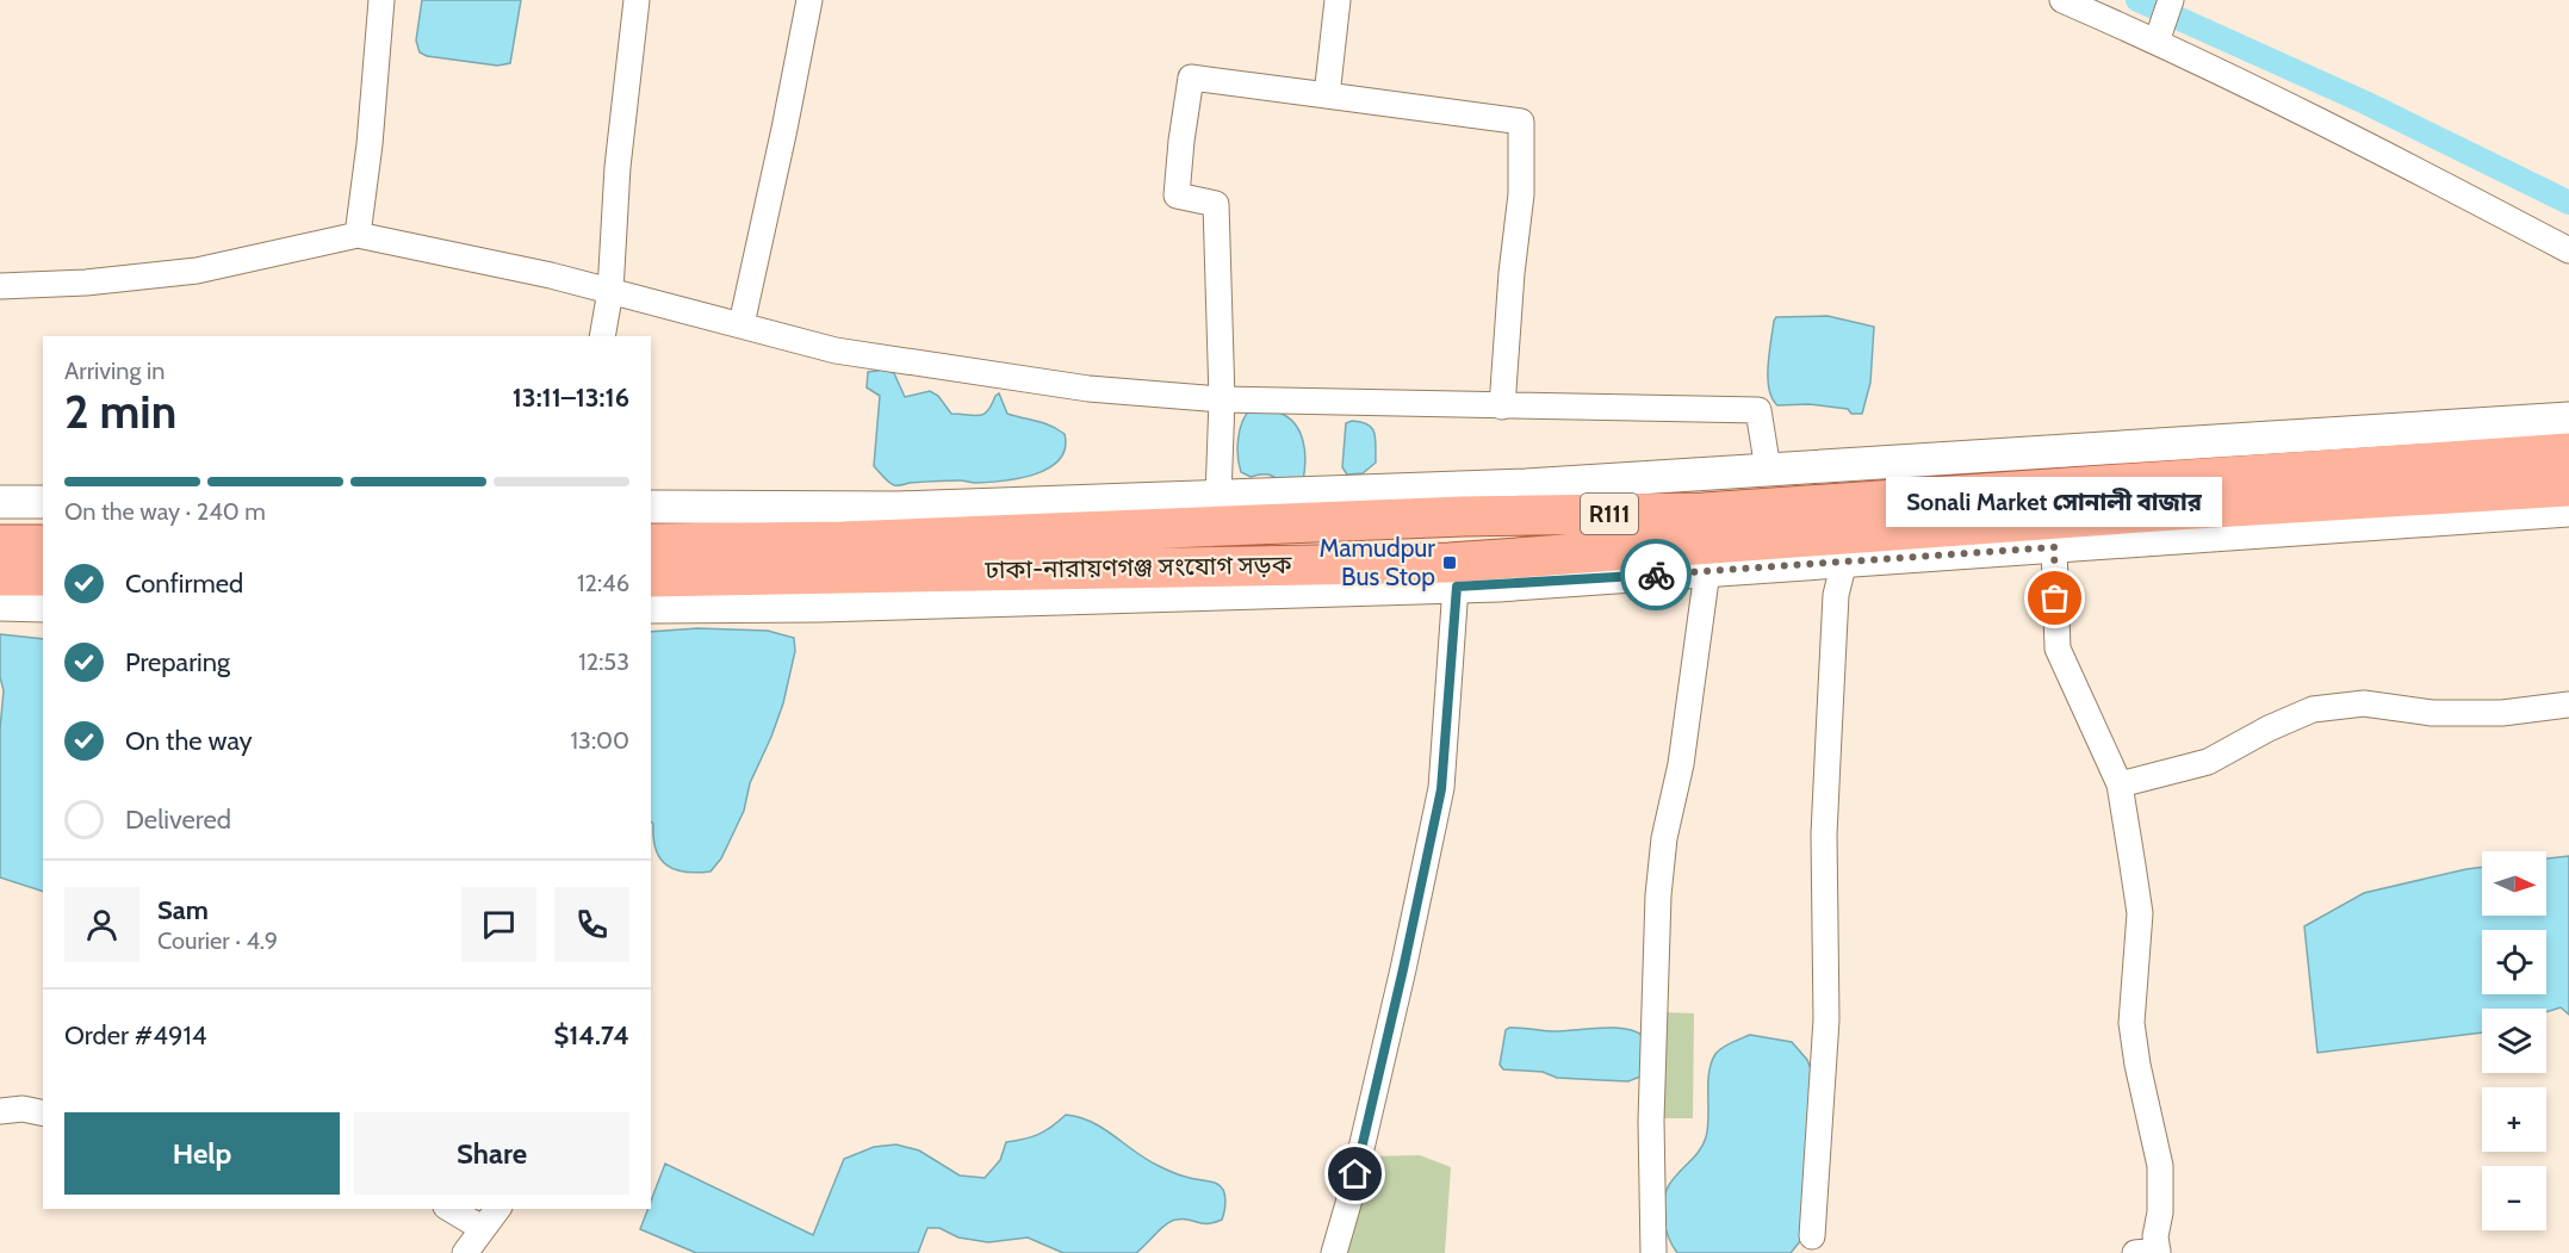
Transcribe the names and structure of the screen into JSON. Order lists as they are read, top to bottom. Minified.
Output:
{"streets":{"main road":["R111","ঢাকা-নারায়ণগঞ্জ সংযোগ সড়ক"]},"places":{"transit":["Mamudpur Bus Stop"],"other":["Sonali Market সোনালী বাজার"]},"north":"right","page":{"heading":["2 min","Arriving in","13:11–13:16"],"panel":["Sam","Courier · 4.9","Order #4914","$14.74"],"bar":"On the way · 240 m","bubble":"Sonali Market সোনালী বাজার","list":[["Confirmed","12:46"],["Preparing","12:53"],["On the way","13:00"],"Delivered"],"map_buttons":["+","−"],"buttons":["Help","Share"]}}
